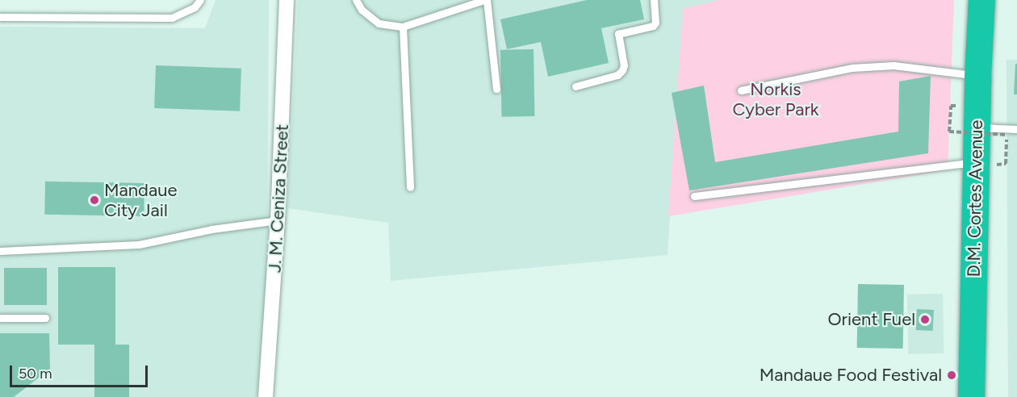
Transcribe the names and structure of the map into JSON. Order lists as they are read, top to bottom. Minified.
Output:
{"streets":{"highway":["D.M. Cortes Avenue"],"street":["J. M. Ceniza Street"]},"parks":["Norkis Cyber Park"],"places":["Mandaue City Jail","Orient Fuel","Mandaue Food Festival"],"scale_bar":"50 m"}
